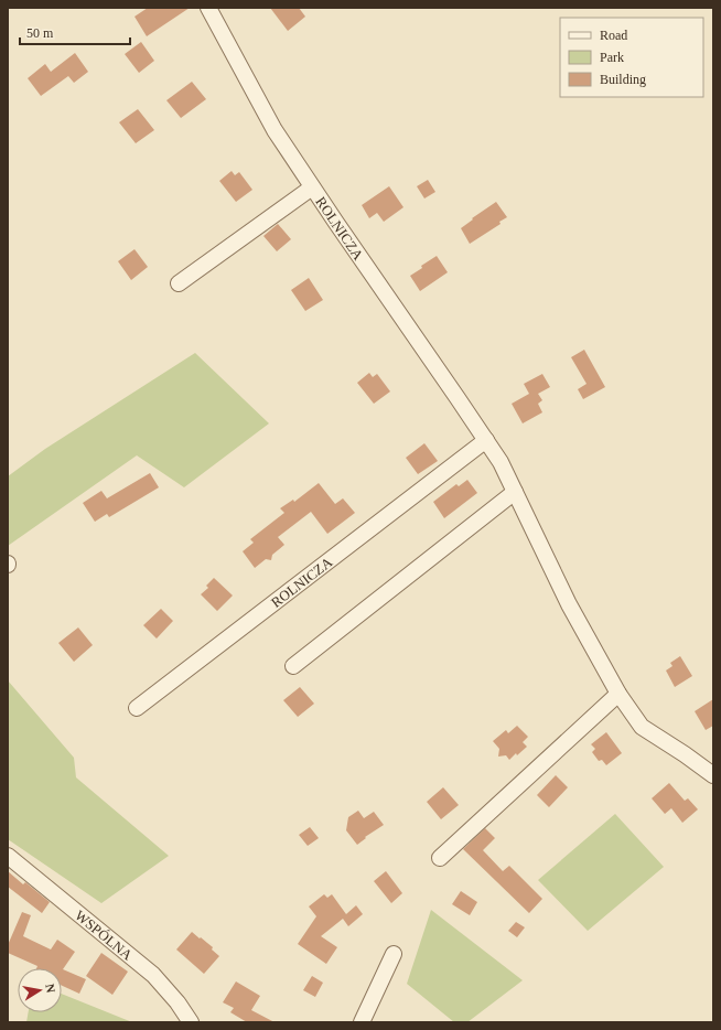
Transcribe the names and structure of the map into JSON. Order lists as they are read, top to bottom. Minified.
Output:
{"streets":{"street":["ROLNICZA","WSPÓLNA"]},"legend":["Road","Park","Building"],"scale_bar":"50 m","north":"right"}
